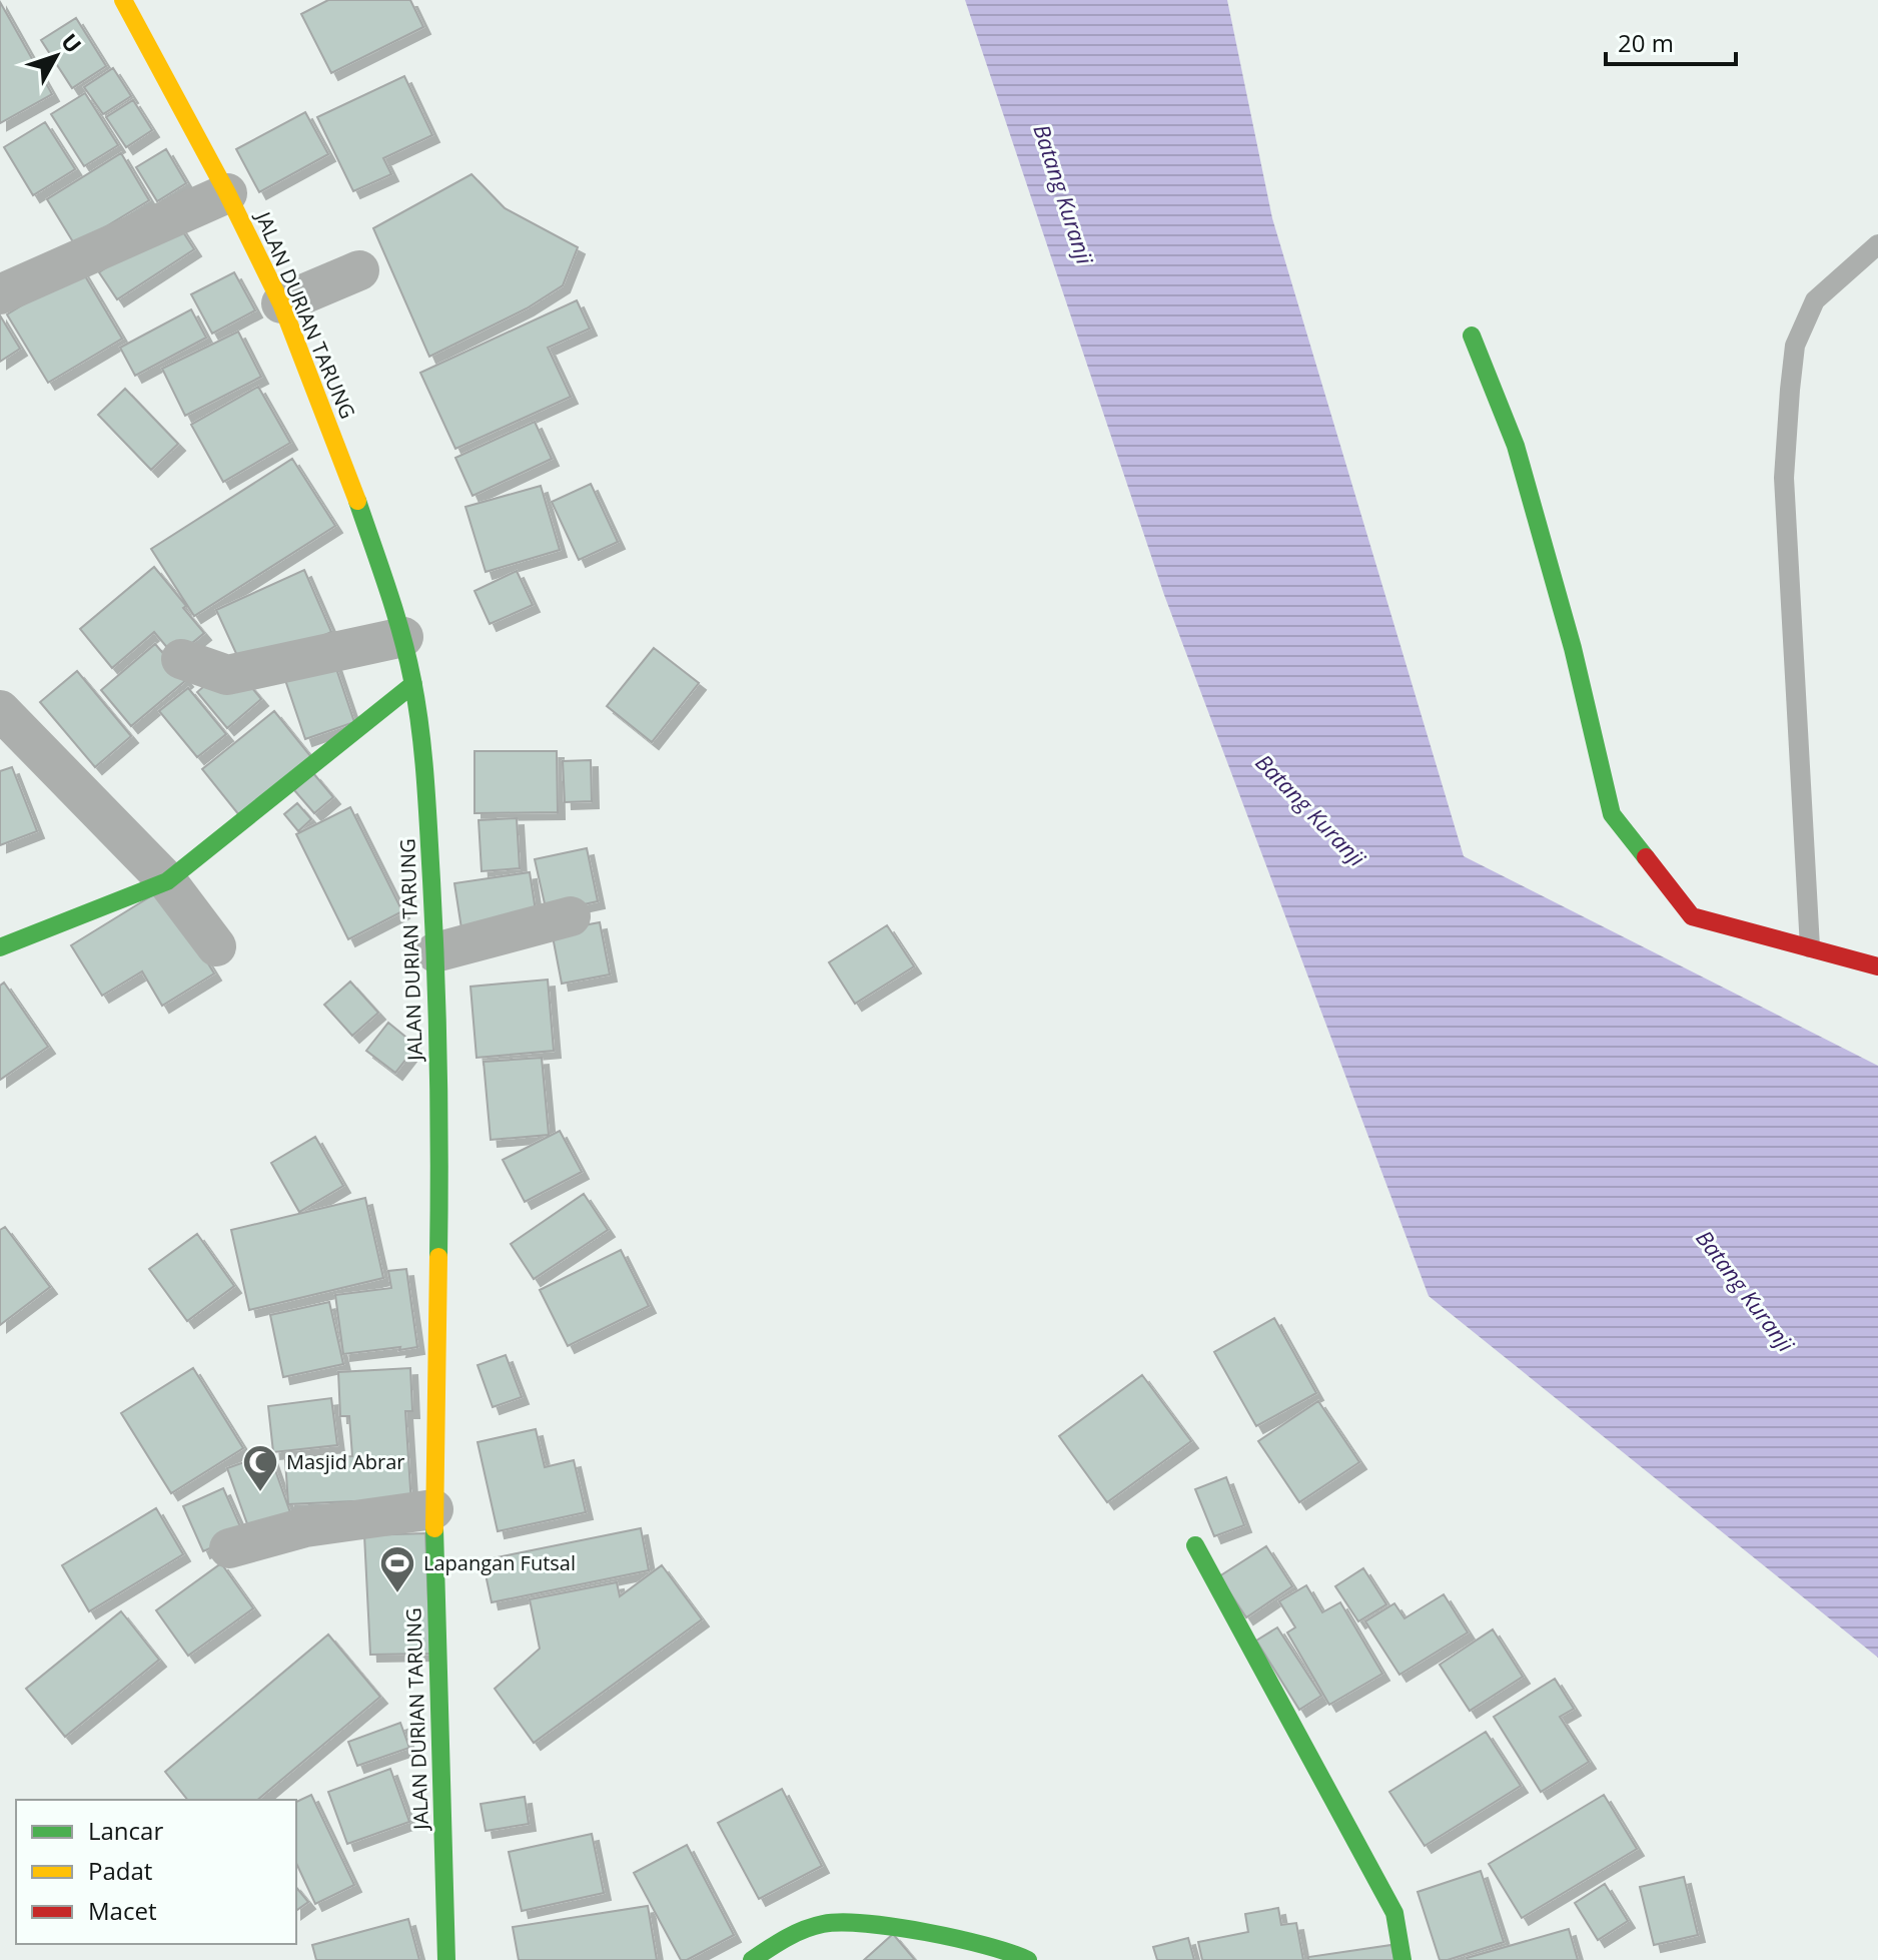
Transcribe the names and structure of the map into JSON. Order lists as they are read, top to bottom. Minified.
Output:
{"streets":{"street":["JALAN DURIAN TARUNG"]},"water":["Batang Kuranji"],"places":{"mosque":["Masjid Abrar"],"sports":["Lapangan Futsal"]},"legend":["Lancar","Padat","Macet"],"scale_bar":"20 m","north":"top right"}
